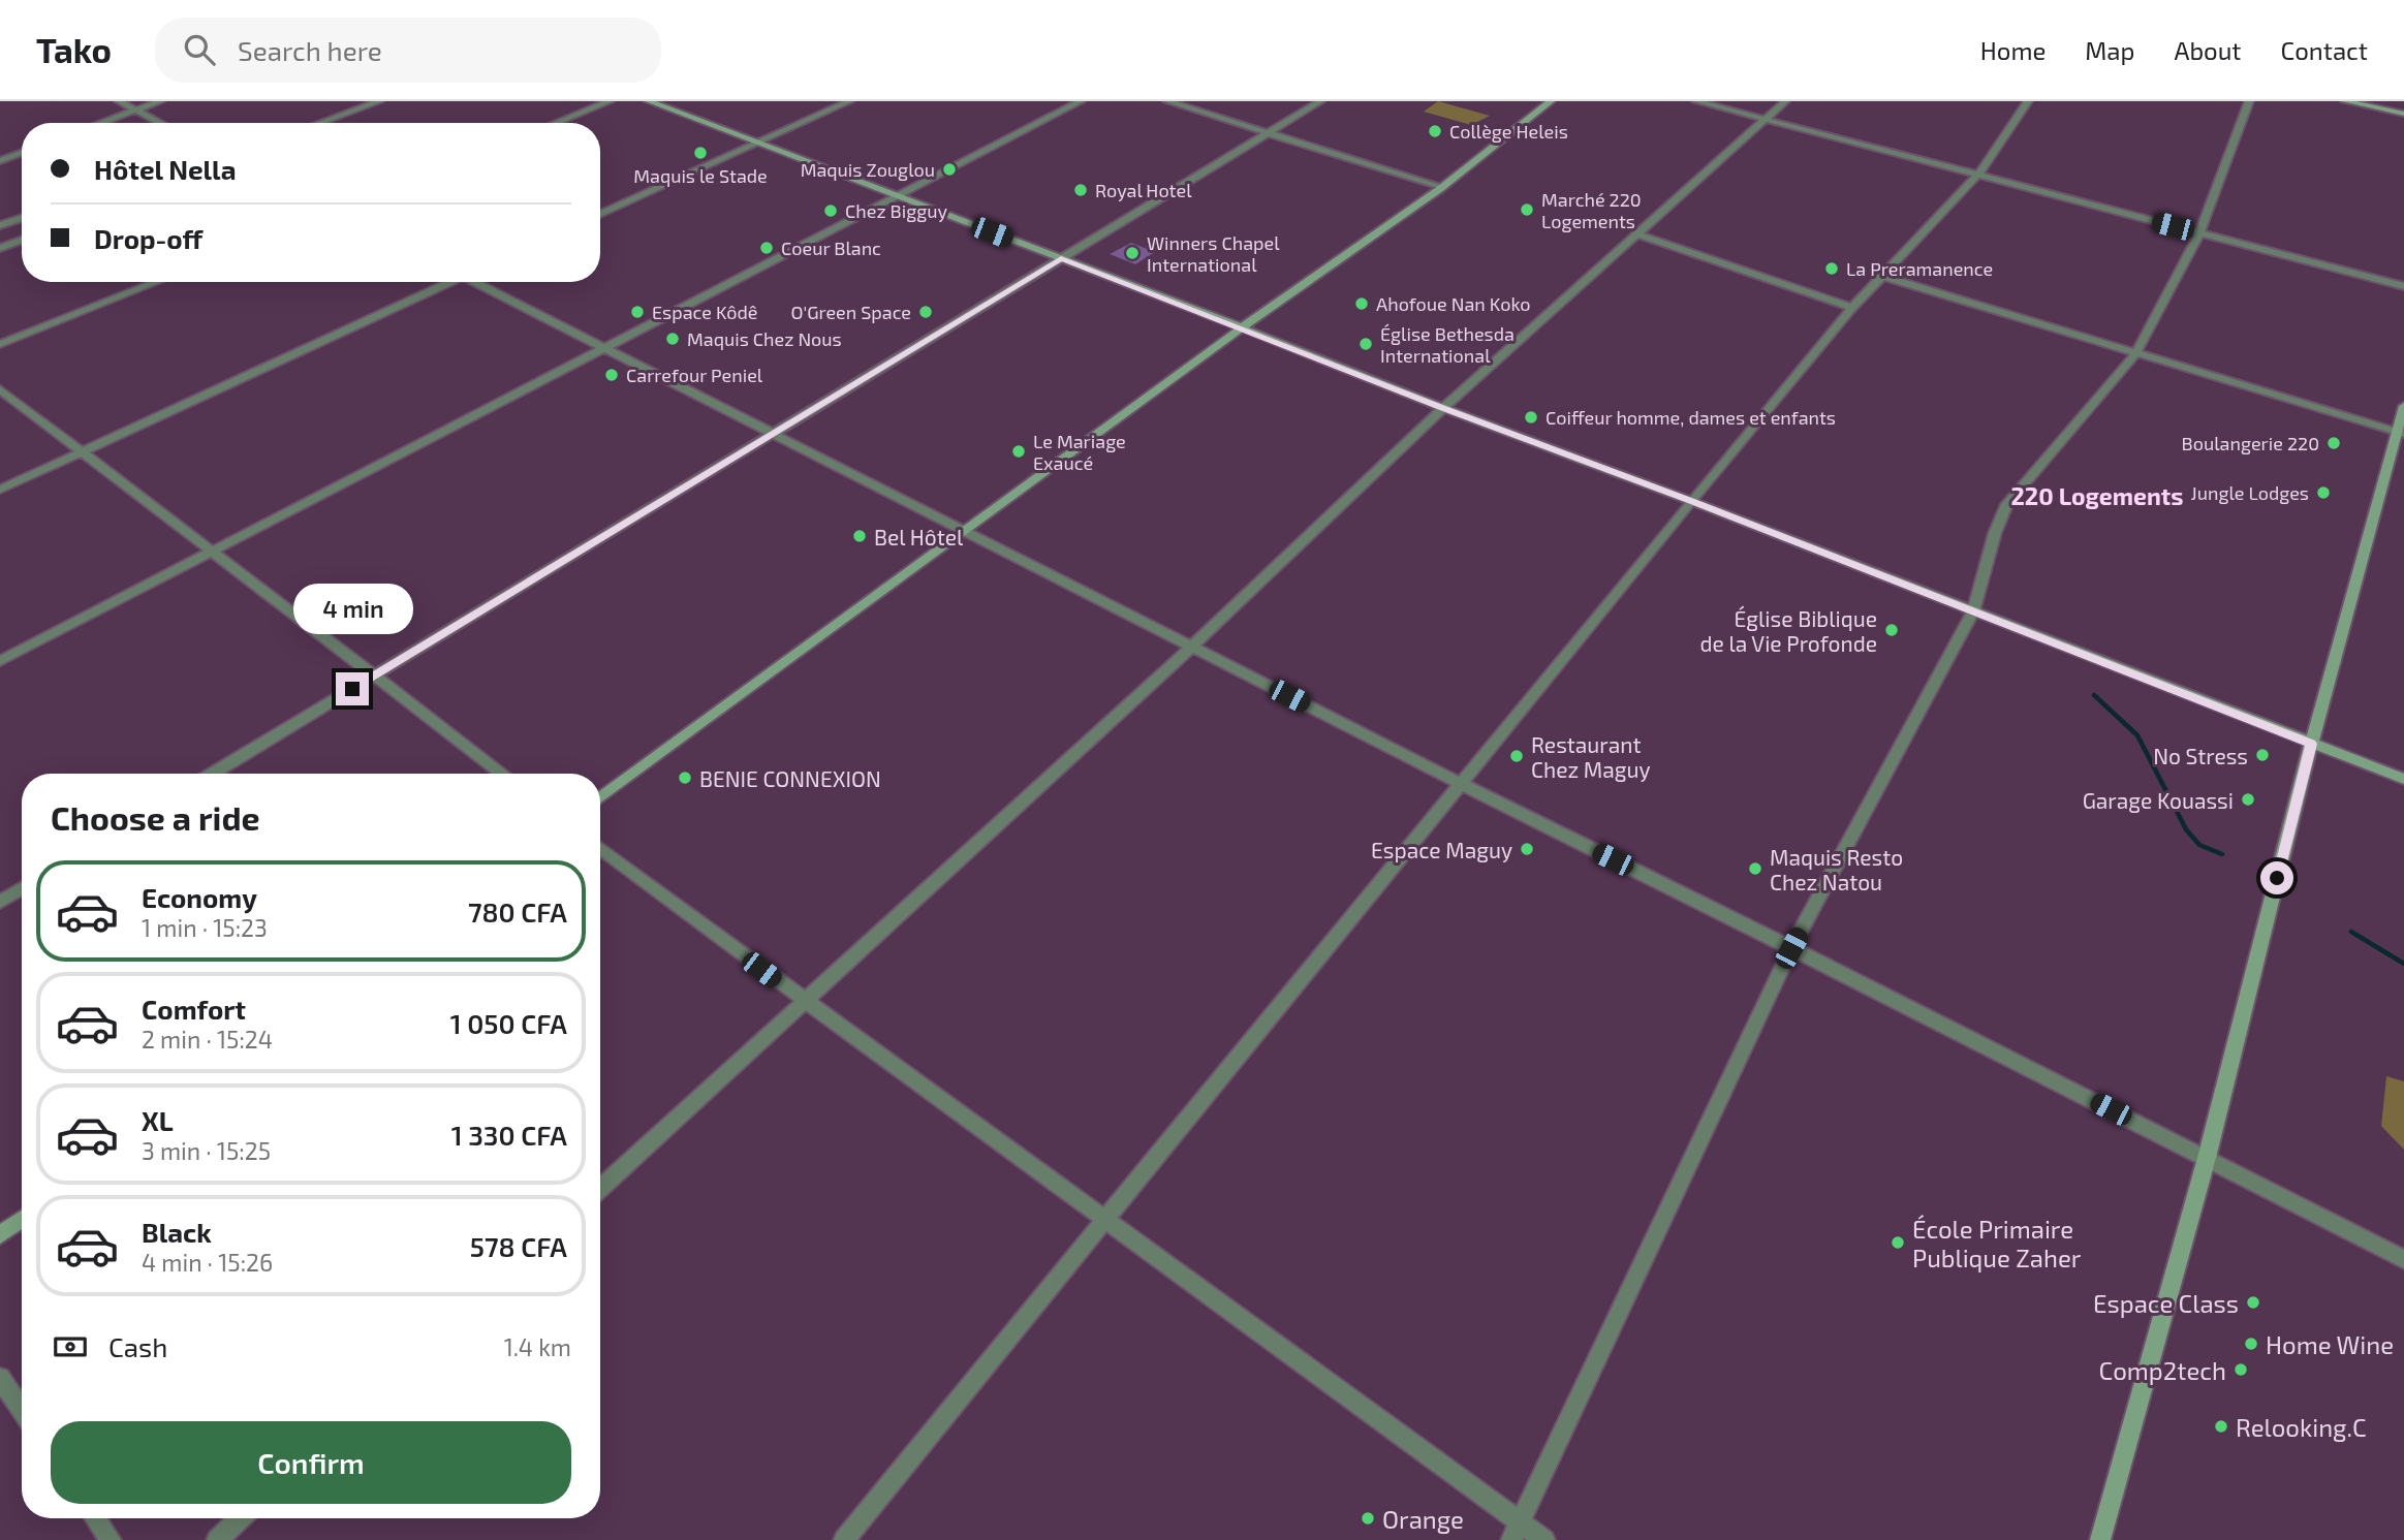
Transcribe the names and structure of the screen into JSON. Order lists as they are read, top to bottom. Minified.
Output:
{"districts":["220 Logements"],"places":["Collège Heleis","Maquis le Stade","Maquis Zouglou","Royal Hotel","Marché 220 Logements","Chez Bigguy","Coeur Blanc","Winners Chapel International","La Preramanence","Ahofoue Nan Koko","Espace Kôdê","O'Green Space","Maquis Chez Nous","Église Bethesda International","Carrefour Peniel","Coiffeur homme, dames et enfants","Boulangerie 220","Le Mariage Exaucé","Jungle Lodges","Bel Hôtel","Église Biblique de la Vie Profonde","No Stress","Restaurant Chez Maguy","BENIE CONNEXION","Garage Kouassi","Espace Maguy","Maquis Resto Chez Natou","École Primaire Publique Zaher","Espace Class","Home Wine","Comp2tech","Relooking.C","Orange"],"page":{"header":"Tako","search":"Search here","nav":["Home","Map","About","Contact"],"banner":["Hôtel Nella","Drop-off"],"bubble":"4 min","heading":"Choose a ride","list":[{"name":"Economy","note":"1 min · 15:23","value":"780 CFA"},{"name":"Comfort","note":"2 min · 15:24","value":"1 050 CFA"},{"name":"XL","note":"3 min · 15:25","value":"1 330 CFA"},{"name":"Black","note":"4 min · 15:26","value":"578 CFA"}],"pay":["Cash","1.4 km"],"buttons":"Confirm"}}
